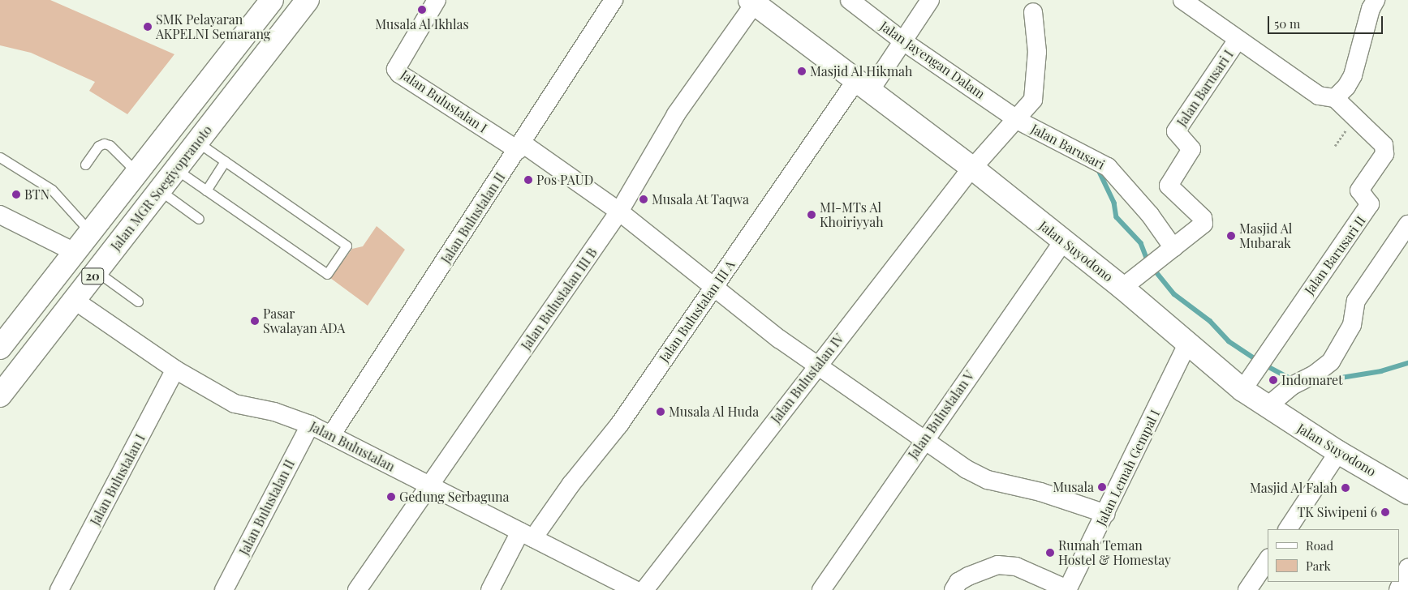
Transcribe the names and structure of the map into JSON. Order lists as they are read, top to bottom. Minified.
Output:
{"streets":{"main road":["Jalan MGR Soegiyopranoto","Jalan Suyodono","20"],"street":["Jalan Jayengan Dalam","Jalan Barusari I","Jalan Bulustalan I","Jalan Barusari","Jalan Bulustalan II","Jalan Barusari II","Jalan Bulustalan III B","Jalan Bulustalan III A","Jalan Bulustalan IV","Jalan Bulustalan V","Jalan Bulustalan","Jalan Lemah Gempal I"]},"crossings":[["Jalan Jayengan Dalam","Jalan Barusari"],["Jalan Jayengan Dalam","Jalan Bulustalan III A"],["Jalan Barusari I","Jalan Barusari"],["Jalan Barusari I","Jalan Suyodono"],["Jalan Barusari I","Jalan Barusari II"],["Jalan Bulustalan I","Jalan Bulustalan II"],["Jalan Bulustalan I","Jalan Bulustalan"],["Jalan Barusari","Jalan Suyodono"],["Jalan Barusari","Jalan Bulustalan IV"],["Jalan MGR Soegiyopranoto","Jalan Bulustalan"],["Jalan Bulustalan II","Jalan Bulustalan"],["Jalan Suyodono","Jalan Barusari II"],["Jalan Suyodono","Jalan Bulustalan III B"],["Jalan Suyodono","Jalan Bulustalan III A"],["Jalan Suyodono","Jalan Bulustalan IV"],["Jalan Suyodono","Jalan Bulustalan V"],["Jalan Suyodono","Jalan Lemah Gempal I"],["Jalan Bulustalan III B","Jalan Bulustalan"],["Jalan Bulustalan III A","Jalan Bulustalan"]],"places":["Musala Al Ikhlas","SMK Pelayaran AKPELNI Semarang","Masjid Al Hikmah","Pos PAUD","BTN","Musala At Taqwa","MI-MTs Al Khoiriyyah","Masjid Al Mubarak","Pasar Swalayan ADA","Indomaret","Musala Al Huda","Musala","Masjid Al Falah","Gedung Serbaguna","TK Siwipeni 6","Rumah Teman Hostel & Homestay"],"legend":["Road","Park"],"scale_bar":"50 m"}
